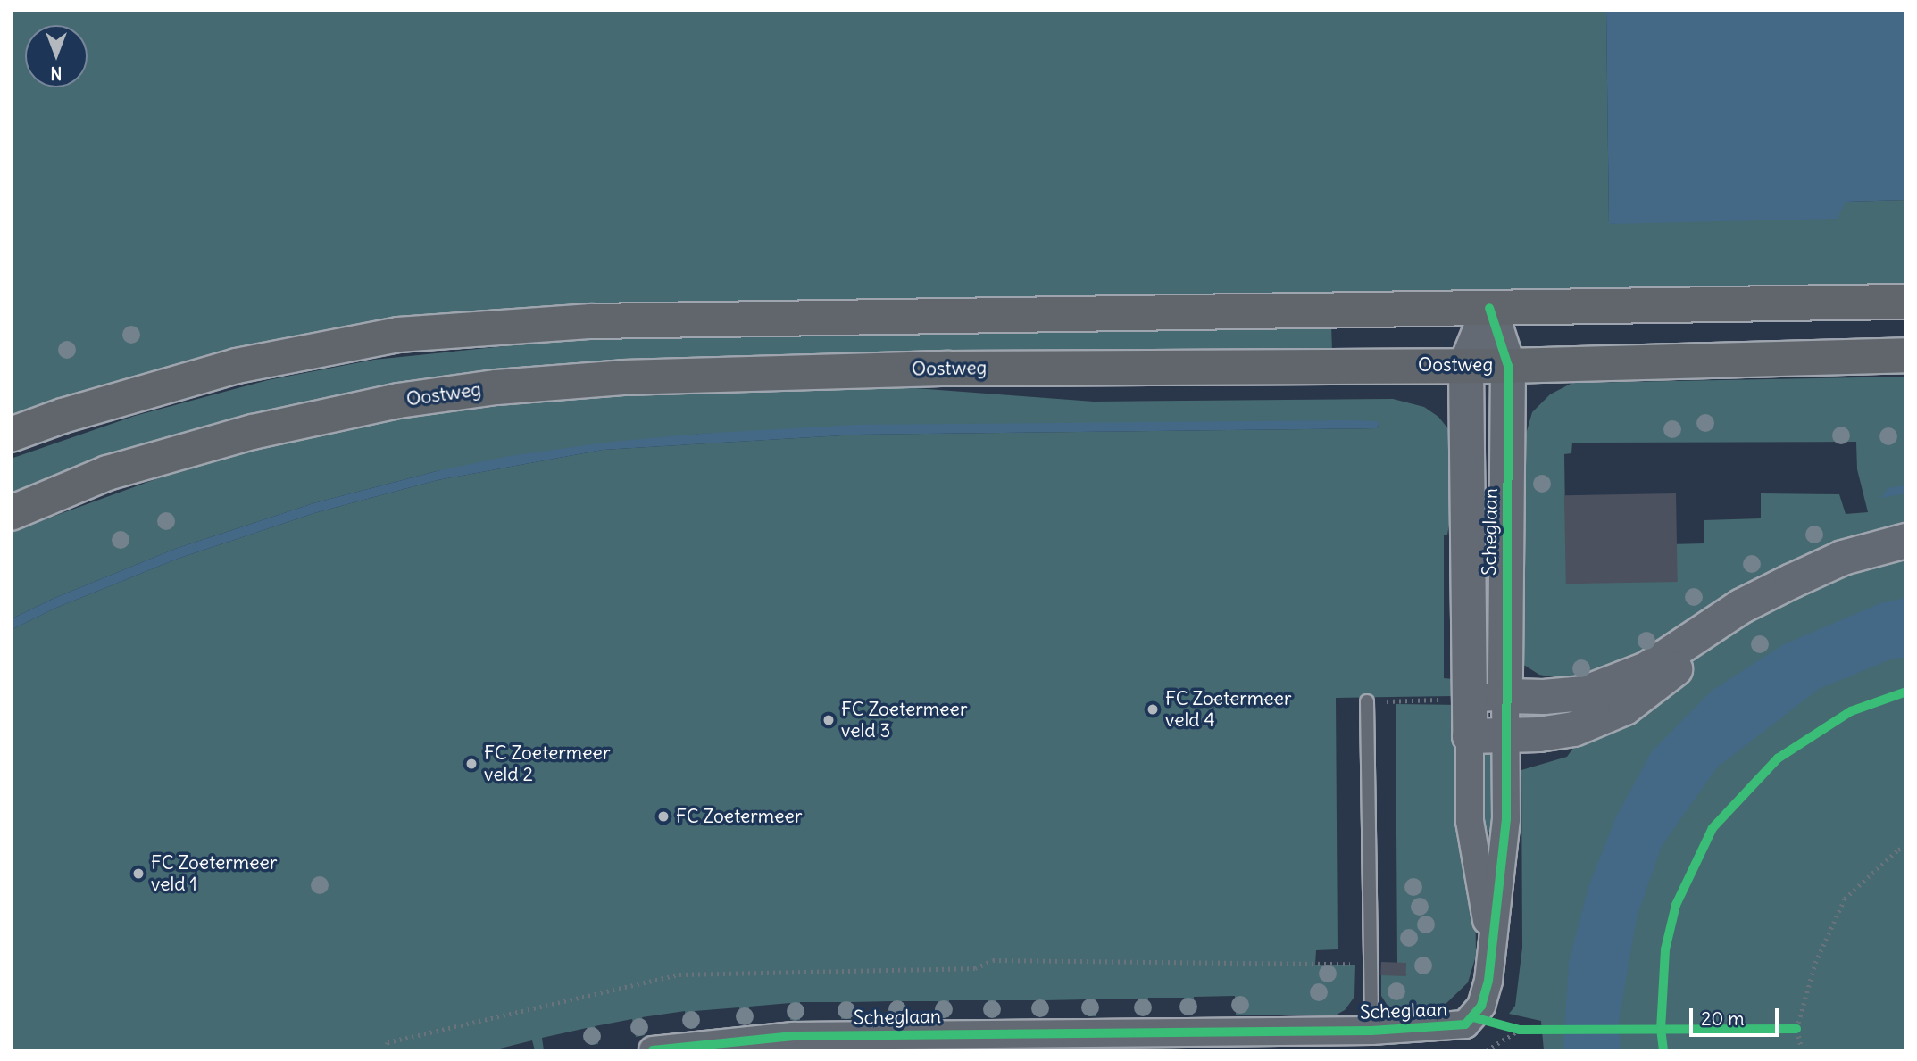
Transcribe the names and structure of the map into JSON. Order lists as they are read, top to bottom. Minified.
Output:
{"streets":{"main road":["Oostweg"],"street":["Scheglaan"]},"crossings":[["Oostweg","Scheglaan"]],"places":["FC Zoetermeer veld 4","FC Zoetermeer veld 3","FC Zoetermeer veld 2","FC Zoetermeer","FC Zoetermeer veld 1"],"scale_bar":"20 m","north":"bottom"}
